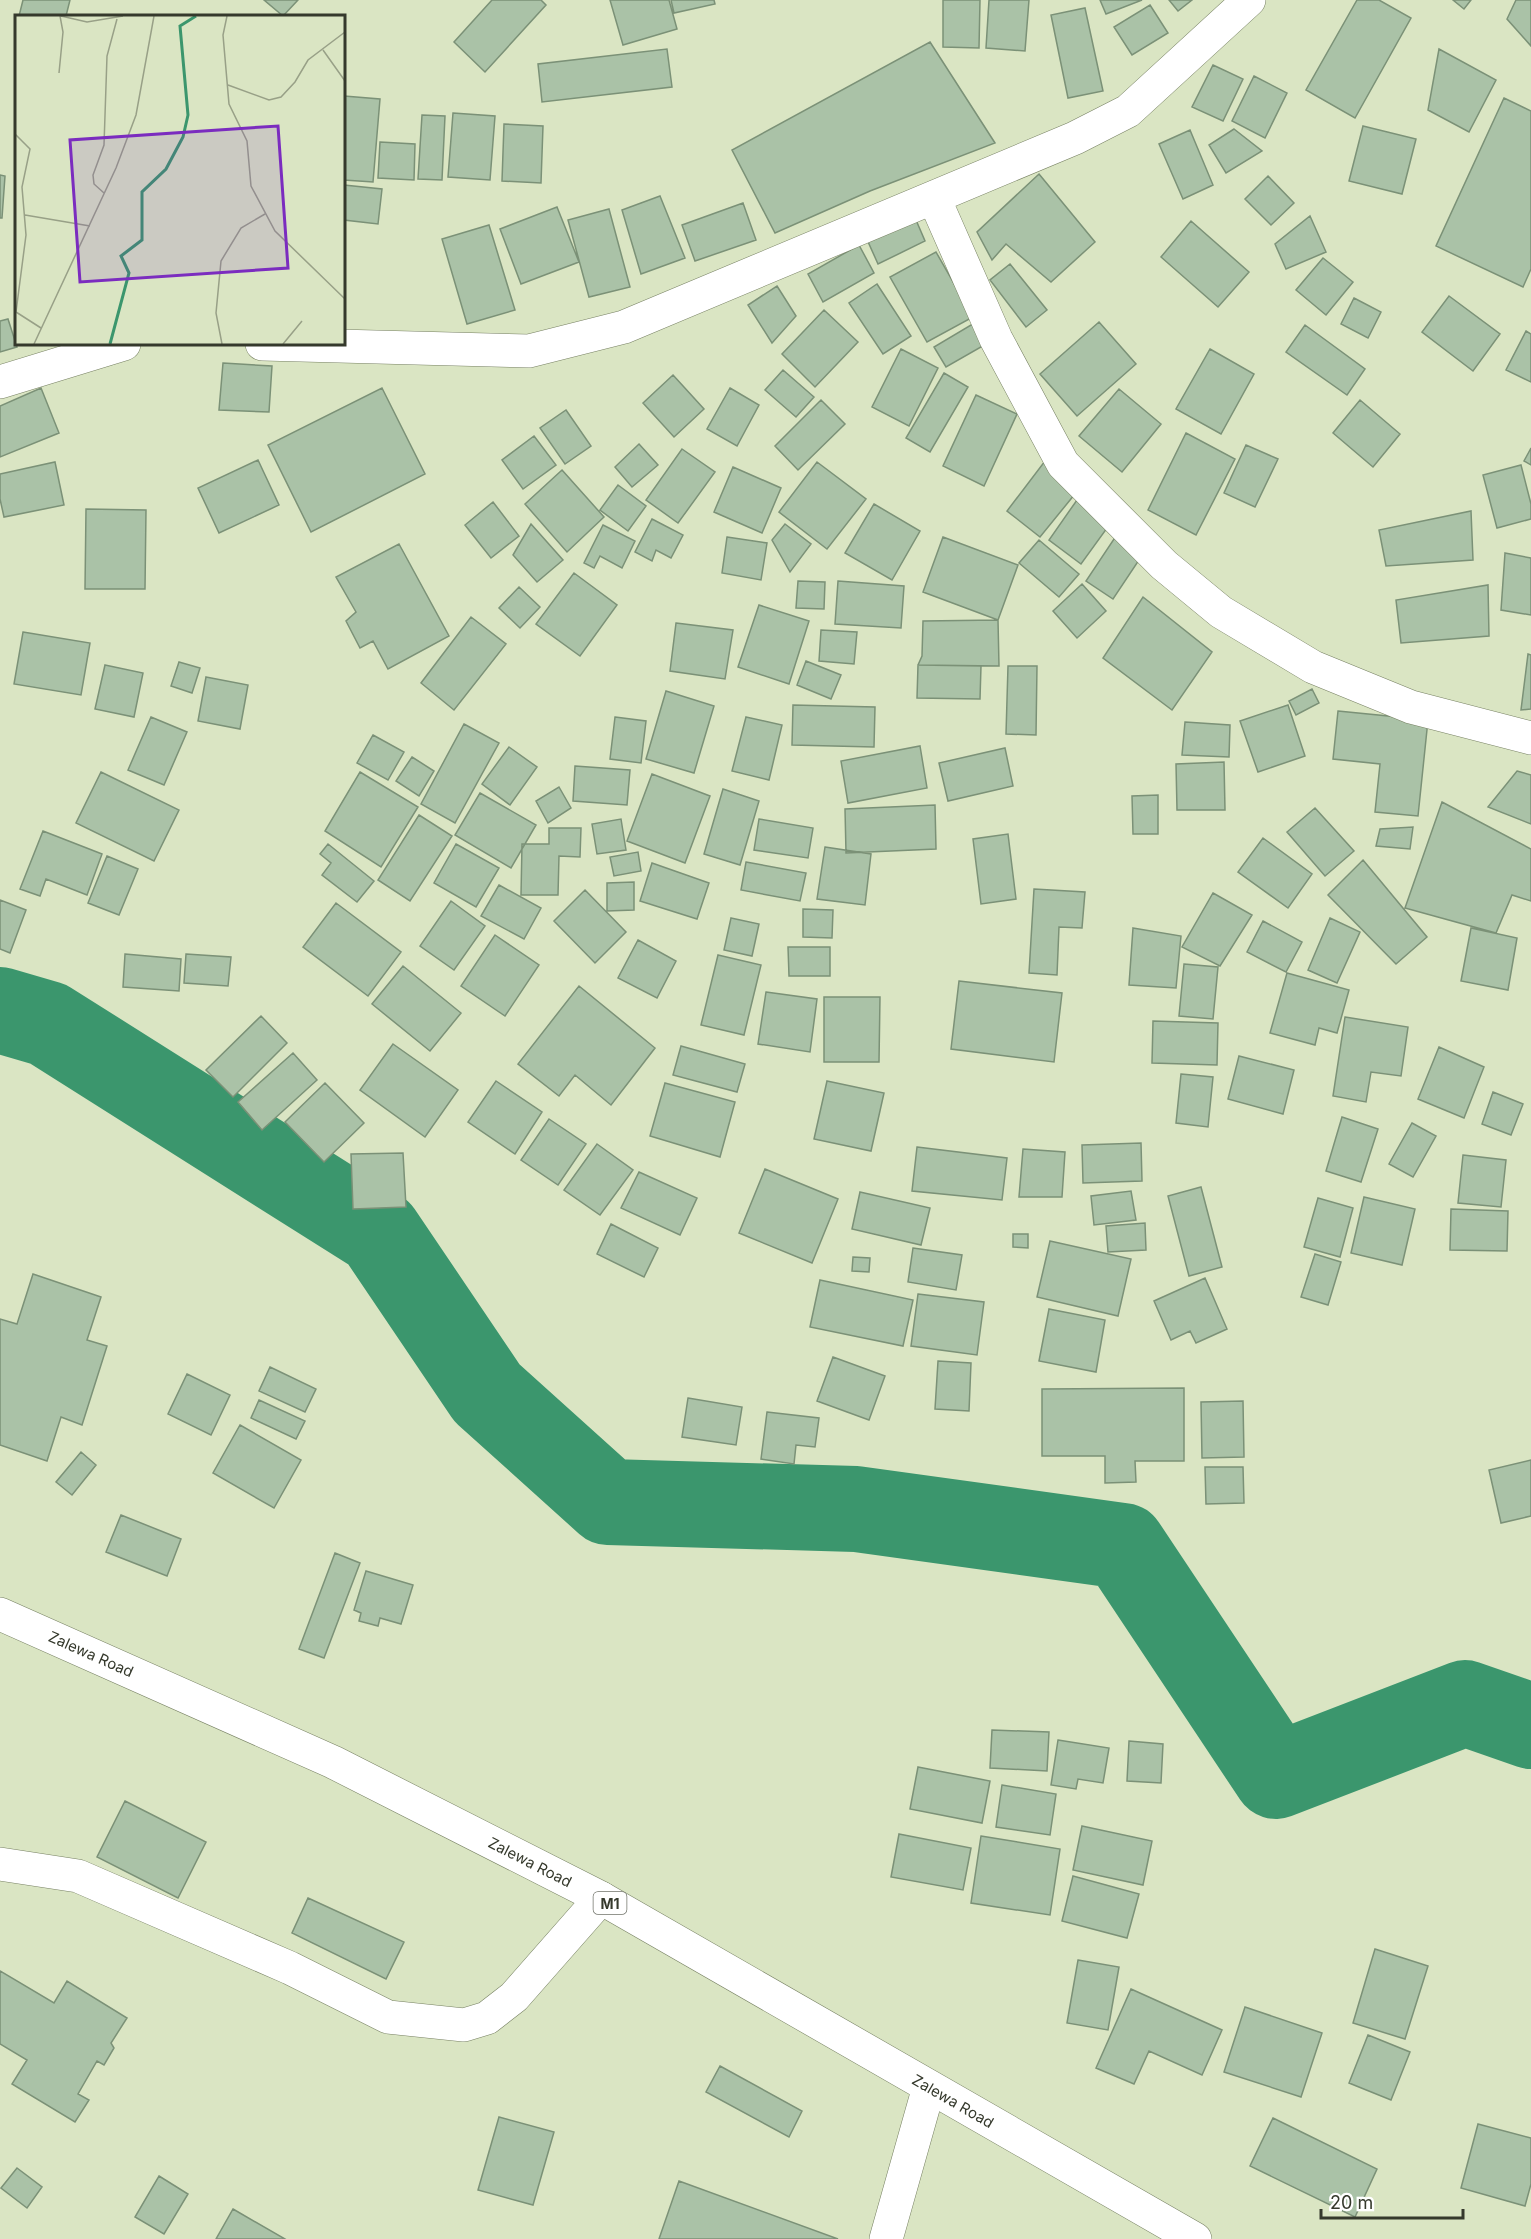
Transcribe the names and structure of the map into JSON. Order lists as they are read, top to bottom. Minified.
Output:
{"streets":{"main road":["Zalewa Road","M1"]},"scale_bar":"20 m"}
